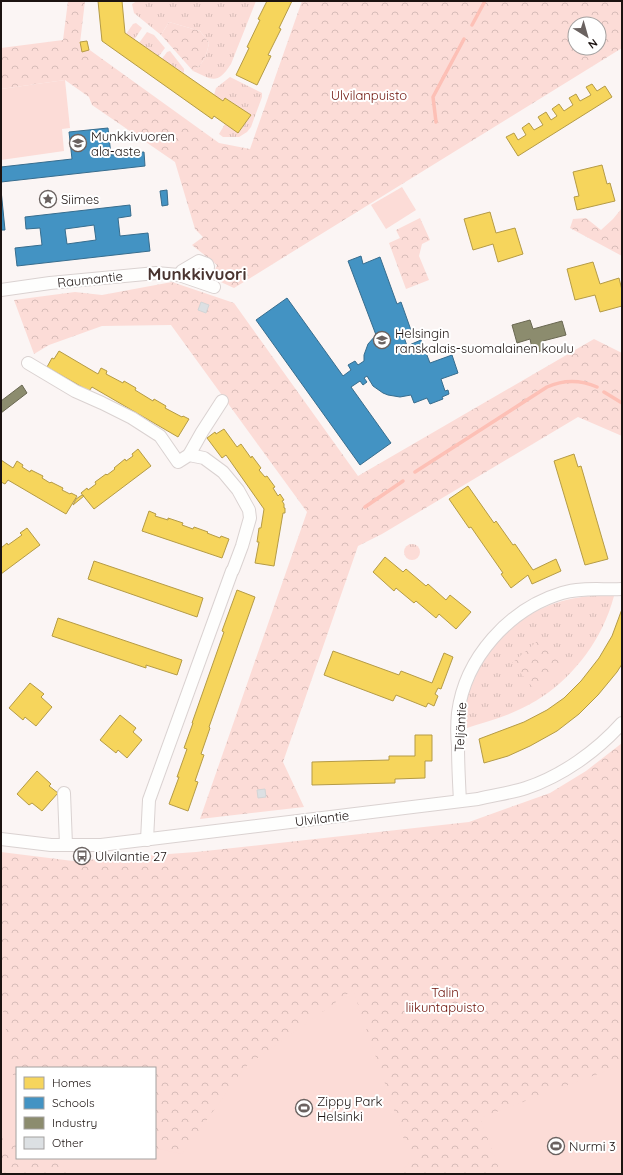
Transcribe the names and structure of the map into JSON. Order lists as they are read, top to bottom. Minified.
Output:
{"streets":{"street":["Raumantie","Teljäntie","Ulvilantie"]},"crossings":[["Teljäntie","Ulvilantie"]],"districts":["Munkkivuori"],"parks":["Ulvilanpuisto","Talin liikuntapuisto"],"places":{"school or university":["Munkkivuoren ala-aste","Helsingin ranskalais-suomalainen koulu"],"place":["Siimes"],"bus stop":["Ulvilantie 27"],"sports":["Zippy Park Helsinki","Nurmi 3"]},"legend":["Homes","Schools","Industry","Other"],"north":"bottom right"}
